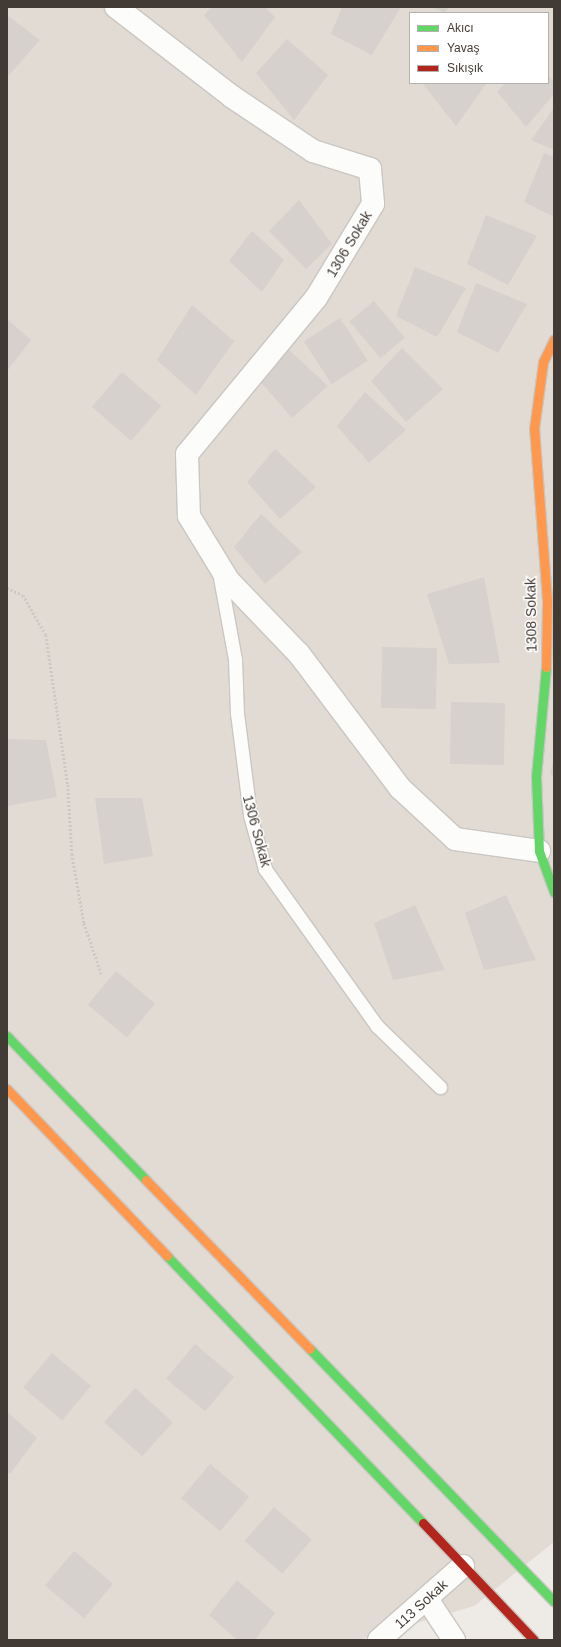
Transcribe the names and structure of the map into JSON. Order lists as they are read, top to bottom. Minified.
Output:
{"streets":{"street":["1306 Sokak","1308 Sokak","113 Sokak"]},"crossings":[["1306 Sokak","1308 Sokak"]],"legend":["Akıcı","Yavaş","Sıkışık"]}
